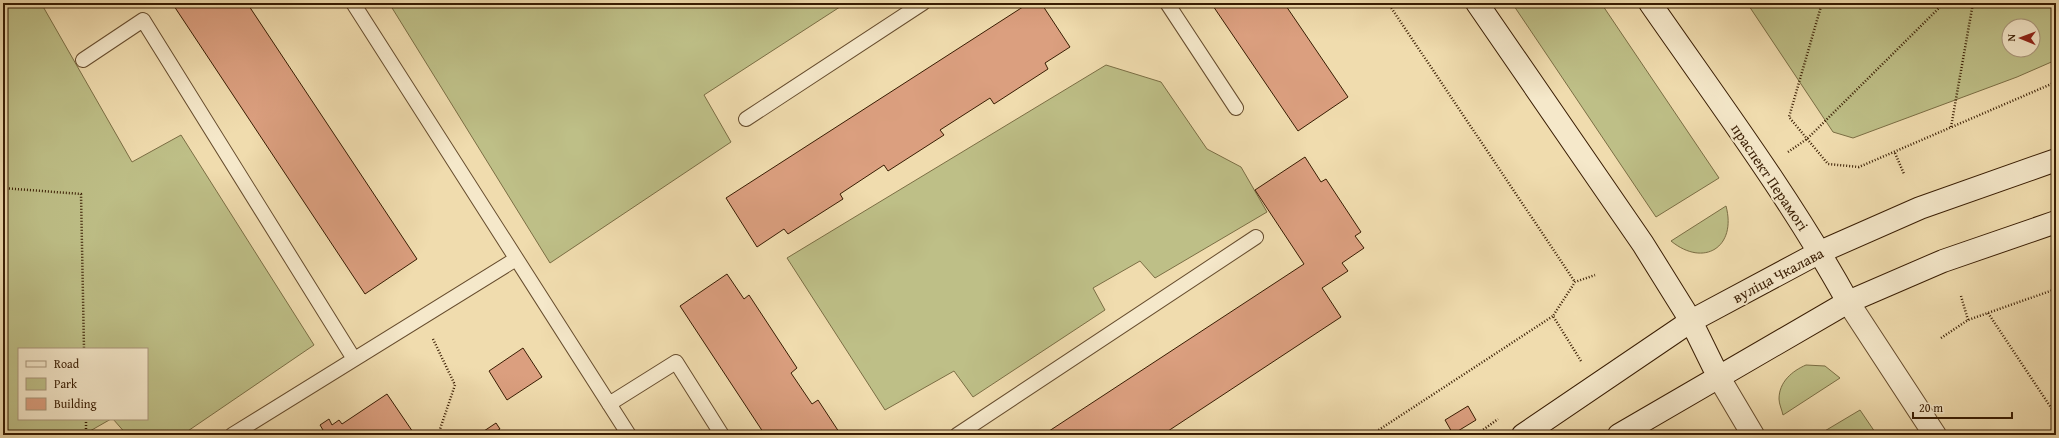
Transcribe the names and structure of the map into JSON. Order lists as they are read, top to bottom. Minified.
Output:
{"streets":{"main road":["праспект Перамогі","вуліца Чкалава"]},"crossings":[["праспект Перамогі","вуліца Чкалава"]],"legend":["Road","Park","Building"],"scale_bar":"20 m","north":"left"}
